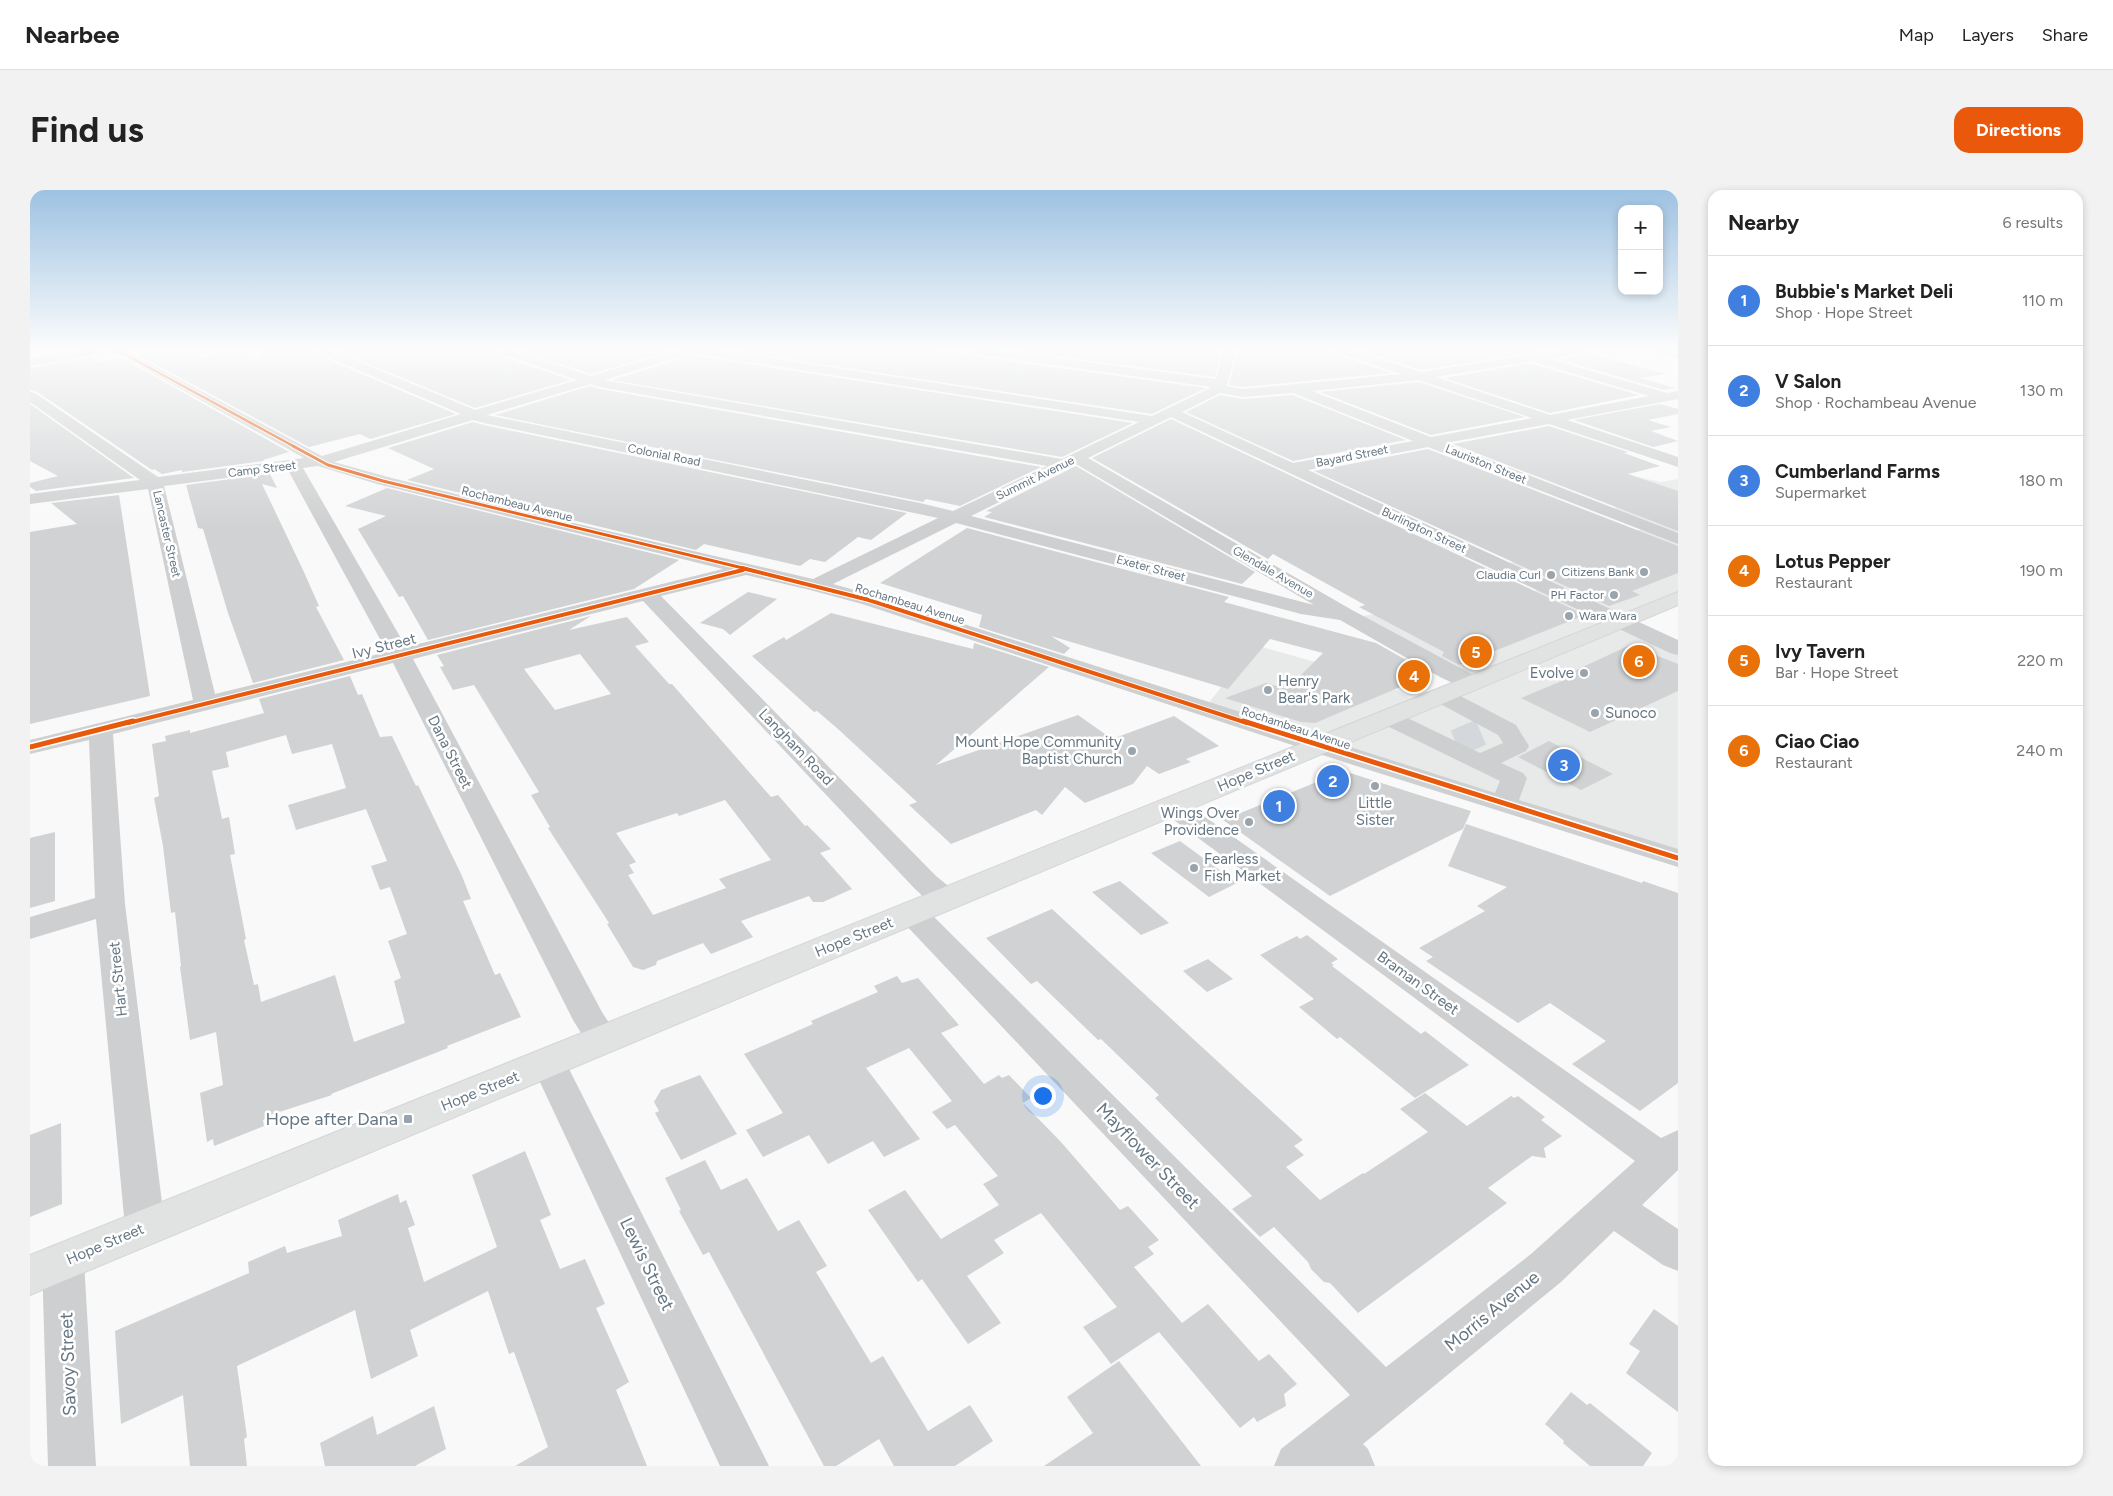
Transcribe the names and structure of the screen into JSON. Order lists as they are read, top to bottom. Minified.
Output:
{"streets":{"main road":["Hope Street"],"street":["Colonial Road","Bayard Street","Lauriston Street","Camp Street","Summit Avenue","Rochambeau Avenue","Burlington Street","Lancaster Street","Exeter Street","Glendale Avenue","Ivy Street","Langham Road","Dana Street","Hart Street","Braman Street","Mayflower Street","Lewis Street","Morris Avenue","Savoy Street"]},"crossings":[["Colonial Road","Camp Street"],["Colonial Road","Summit Avenue"],["Colonial Road","Exeter Street"],["Bayard Street","Lauriston Street"],["Bayard Street","Burlington Street"],["Camp Street","Rochambeau Avenue"],["Camp Street","Lancaster Street"],["Camp Street","Dana Street"],["Summit Avenue","Rochambeau Avenue"],["Summit Avenue","Burlington Street"],["Summit Avenue","Exeter Street"],["Summit Avenue","Glendale Avenue"],["Rochambeau Avenue","Ivy Street"],["Rochambeau Avenue","Hope Street"],["Burlington Street","Hope Street"],["Lancaster Street","Ivy Street"],["Exeter Street","Glendale Avenue"],["Glendale Avenue","Hope Street"],["Ivy Street","Langham Road"],["Ivy Street","Dana Street"],["Ivy Street","Hart Street"],["Langham Road","Hope Street"],["Langham Road","Mayflower Street"],["Dana Street","Hope Street"],["Hope Street","Hart Street"],["Hope Street","Braman Street"],["Hope Street","Mayflower Street"],["Hope Street","Lewis Street"],["Hope Street","Savoy Street"],["Braman Street","Morris Avenue"],["Mayflower Street","Morris Avenue"]],"places":{"other":["Citizens Bank","Claudia Curl","PH Factor","Wara Wara","Evolve","Henry Bear's Park","Sunoco","Mount Hope Community Baptist Church","Little Sister","Wings Over Providence","Fearless Fish Market"],"transit":["Hope after Dana"]},"page":{"header":"Nearbee","nav":["Map","Layers","Share"],"buttons":"Directions","title":"Find us","heading":["Nearby","6 results"],"map_buttons":["+","−"],"list":[{"mark":"1","name":"Bubbie's Market Deli","note":"Shop · Hope Street","value":"110 m"},{"mark":"2","name":"V Salon","note":"Shop · Rochambeau Avenue","value":"130 m"},{"mark":"3","name":"Cumberland Farms","note":"Supermarket","value":"180 m"},{"mark":"4","name":"Lotus Pepper","note":"Restaurant","value":"190 m"},{"mark":"5","name":"Ivy Tavern","note":"Bar · Hope Street","value":"220 m"},{"mark":"6","name":"Ciao Ciao","note":"Restaurant","value":"240 m"}],"pins":["5","6","4","3","2","1"]}}
